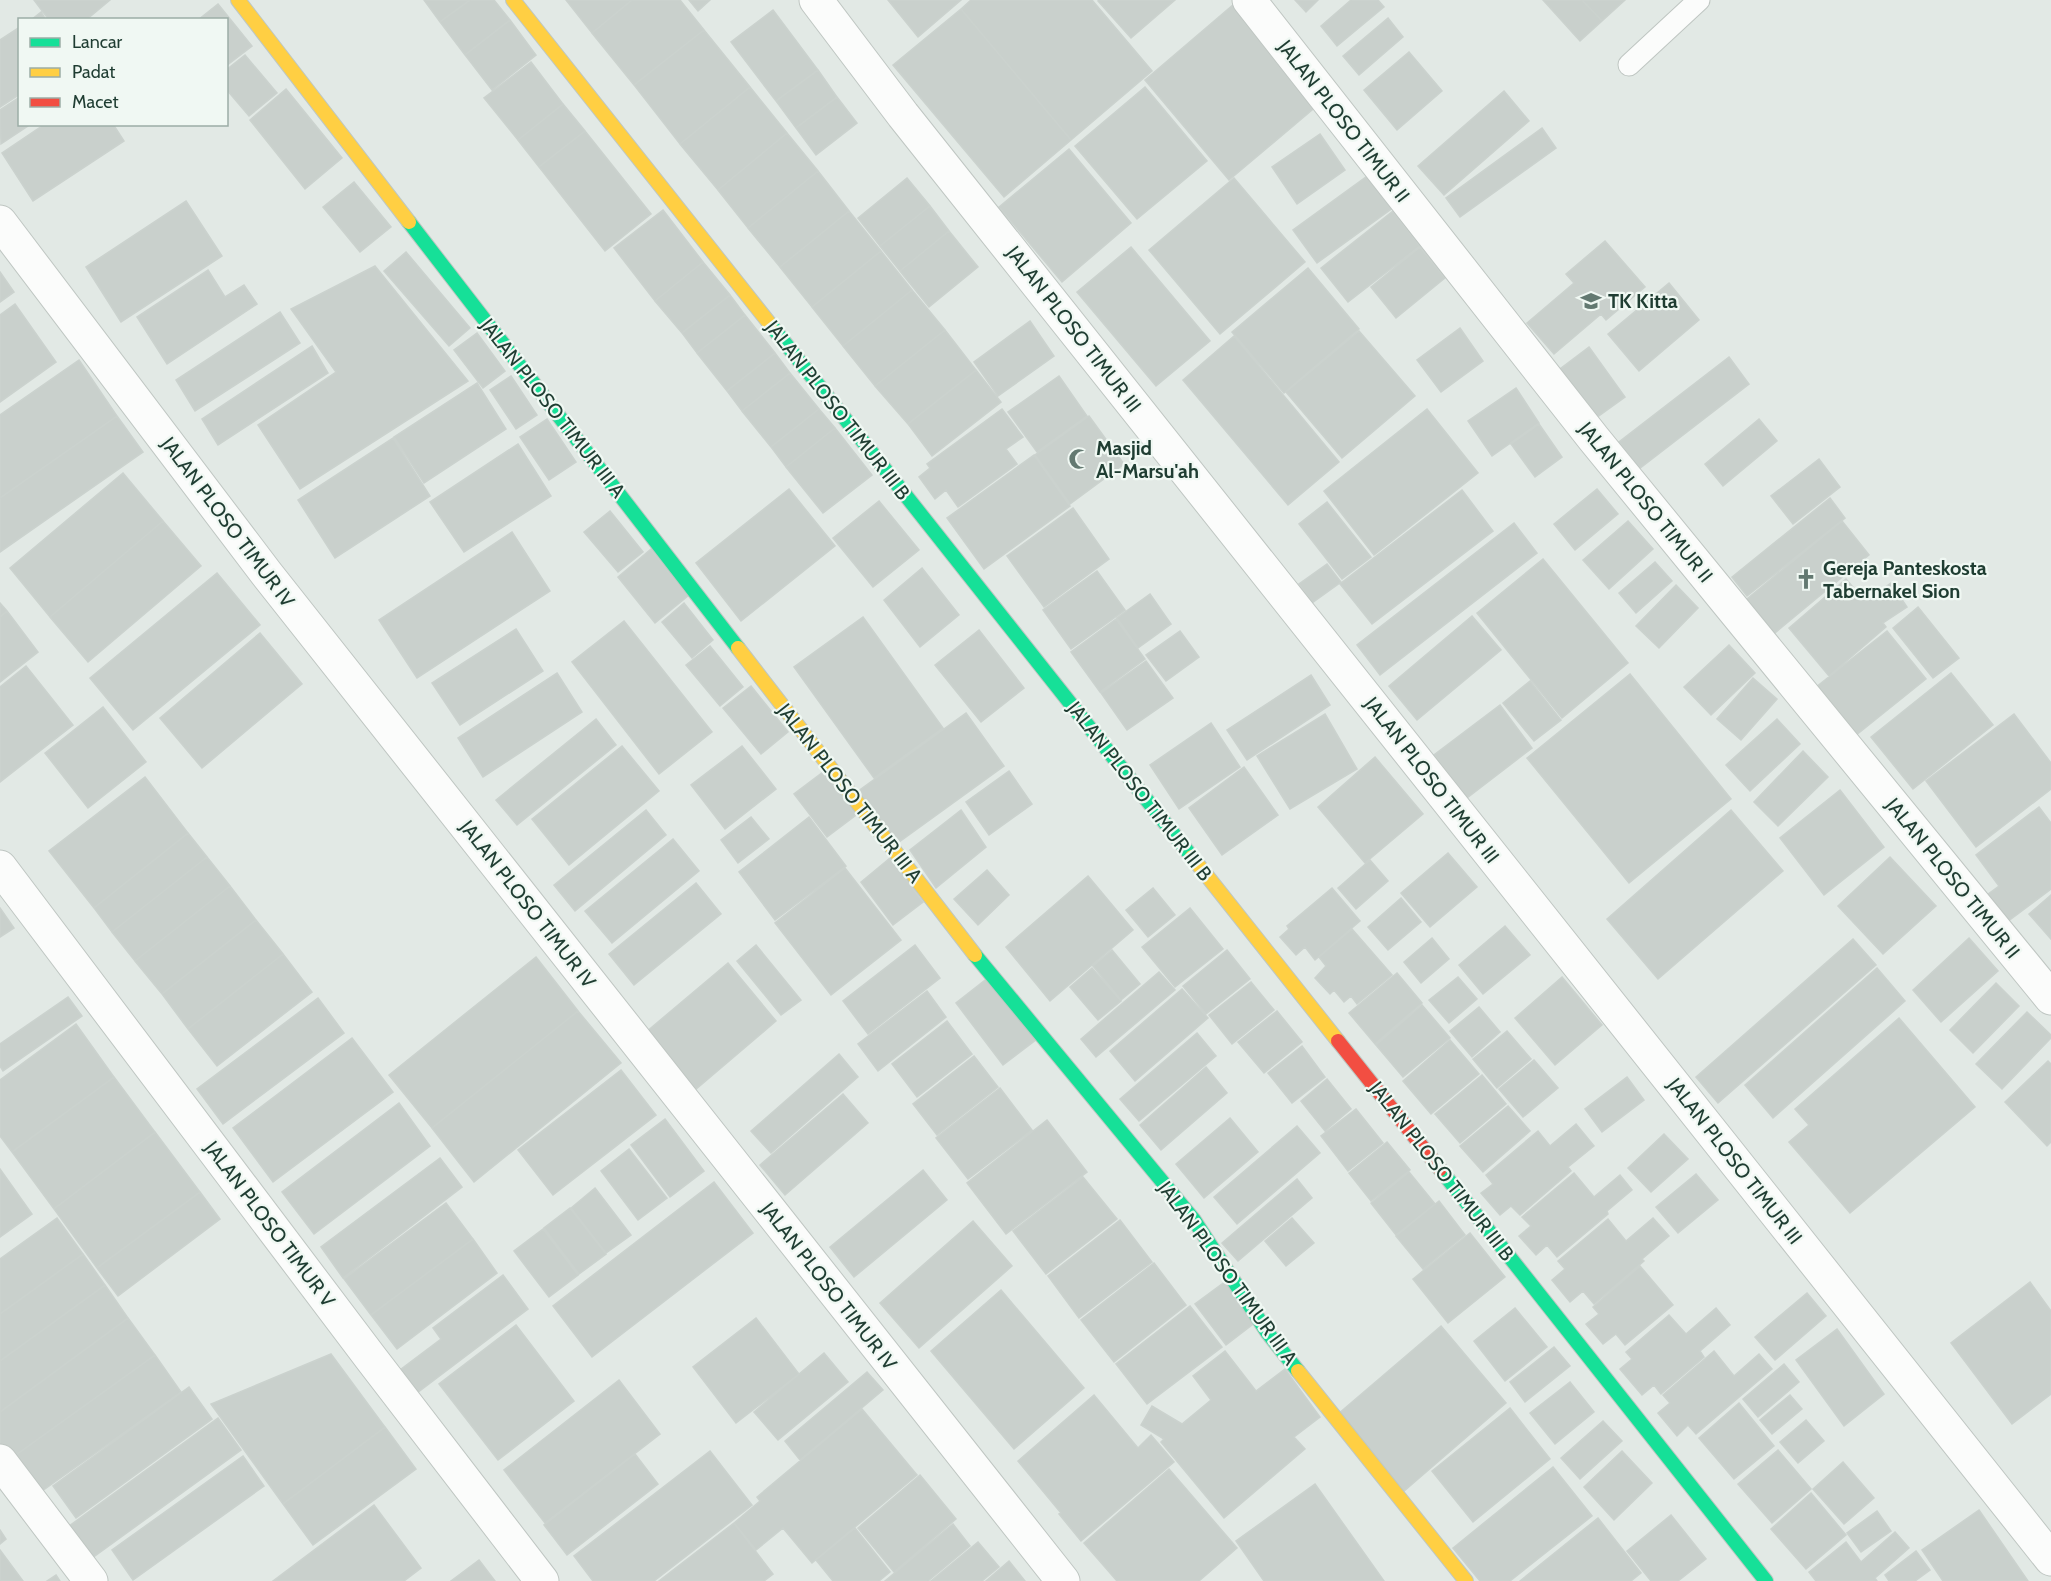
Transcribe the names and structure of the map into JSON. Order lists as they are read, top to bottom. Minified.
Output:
{"streets":{"street":["JALAN PLOSO TIMUR II","JALAN PLOSO TIMUR III","JALAN PLOSO TIMUR III A","JALAN PLOSO TIMUR III B","JALAN PLOSO TIMUR IV","JALAN PLOSO TIMUR V"]},"places":{"school or university":["TK Kitta"],"mosque":["Masjid Al-Marsu'ah"],"church":["Gereja Panteskosta Tabernakel Sion"]},"legend":["Lancar","Padat","Macet"]}
